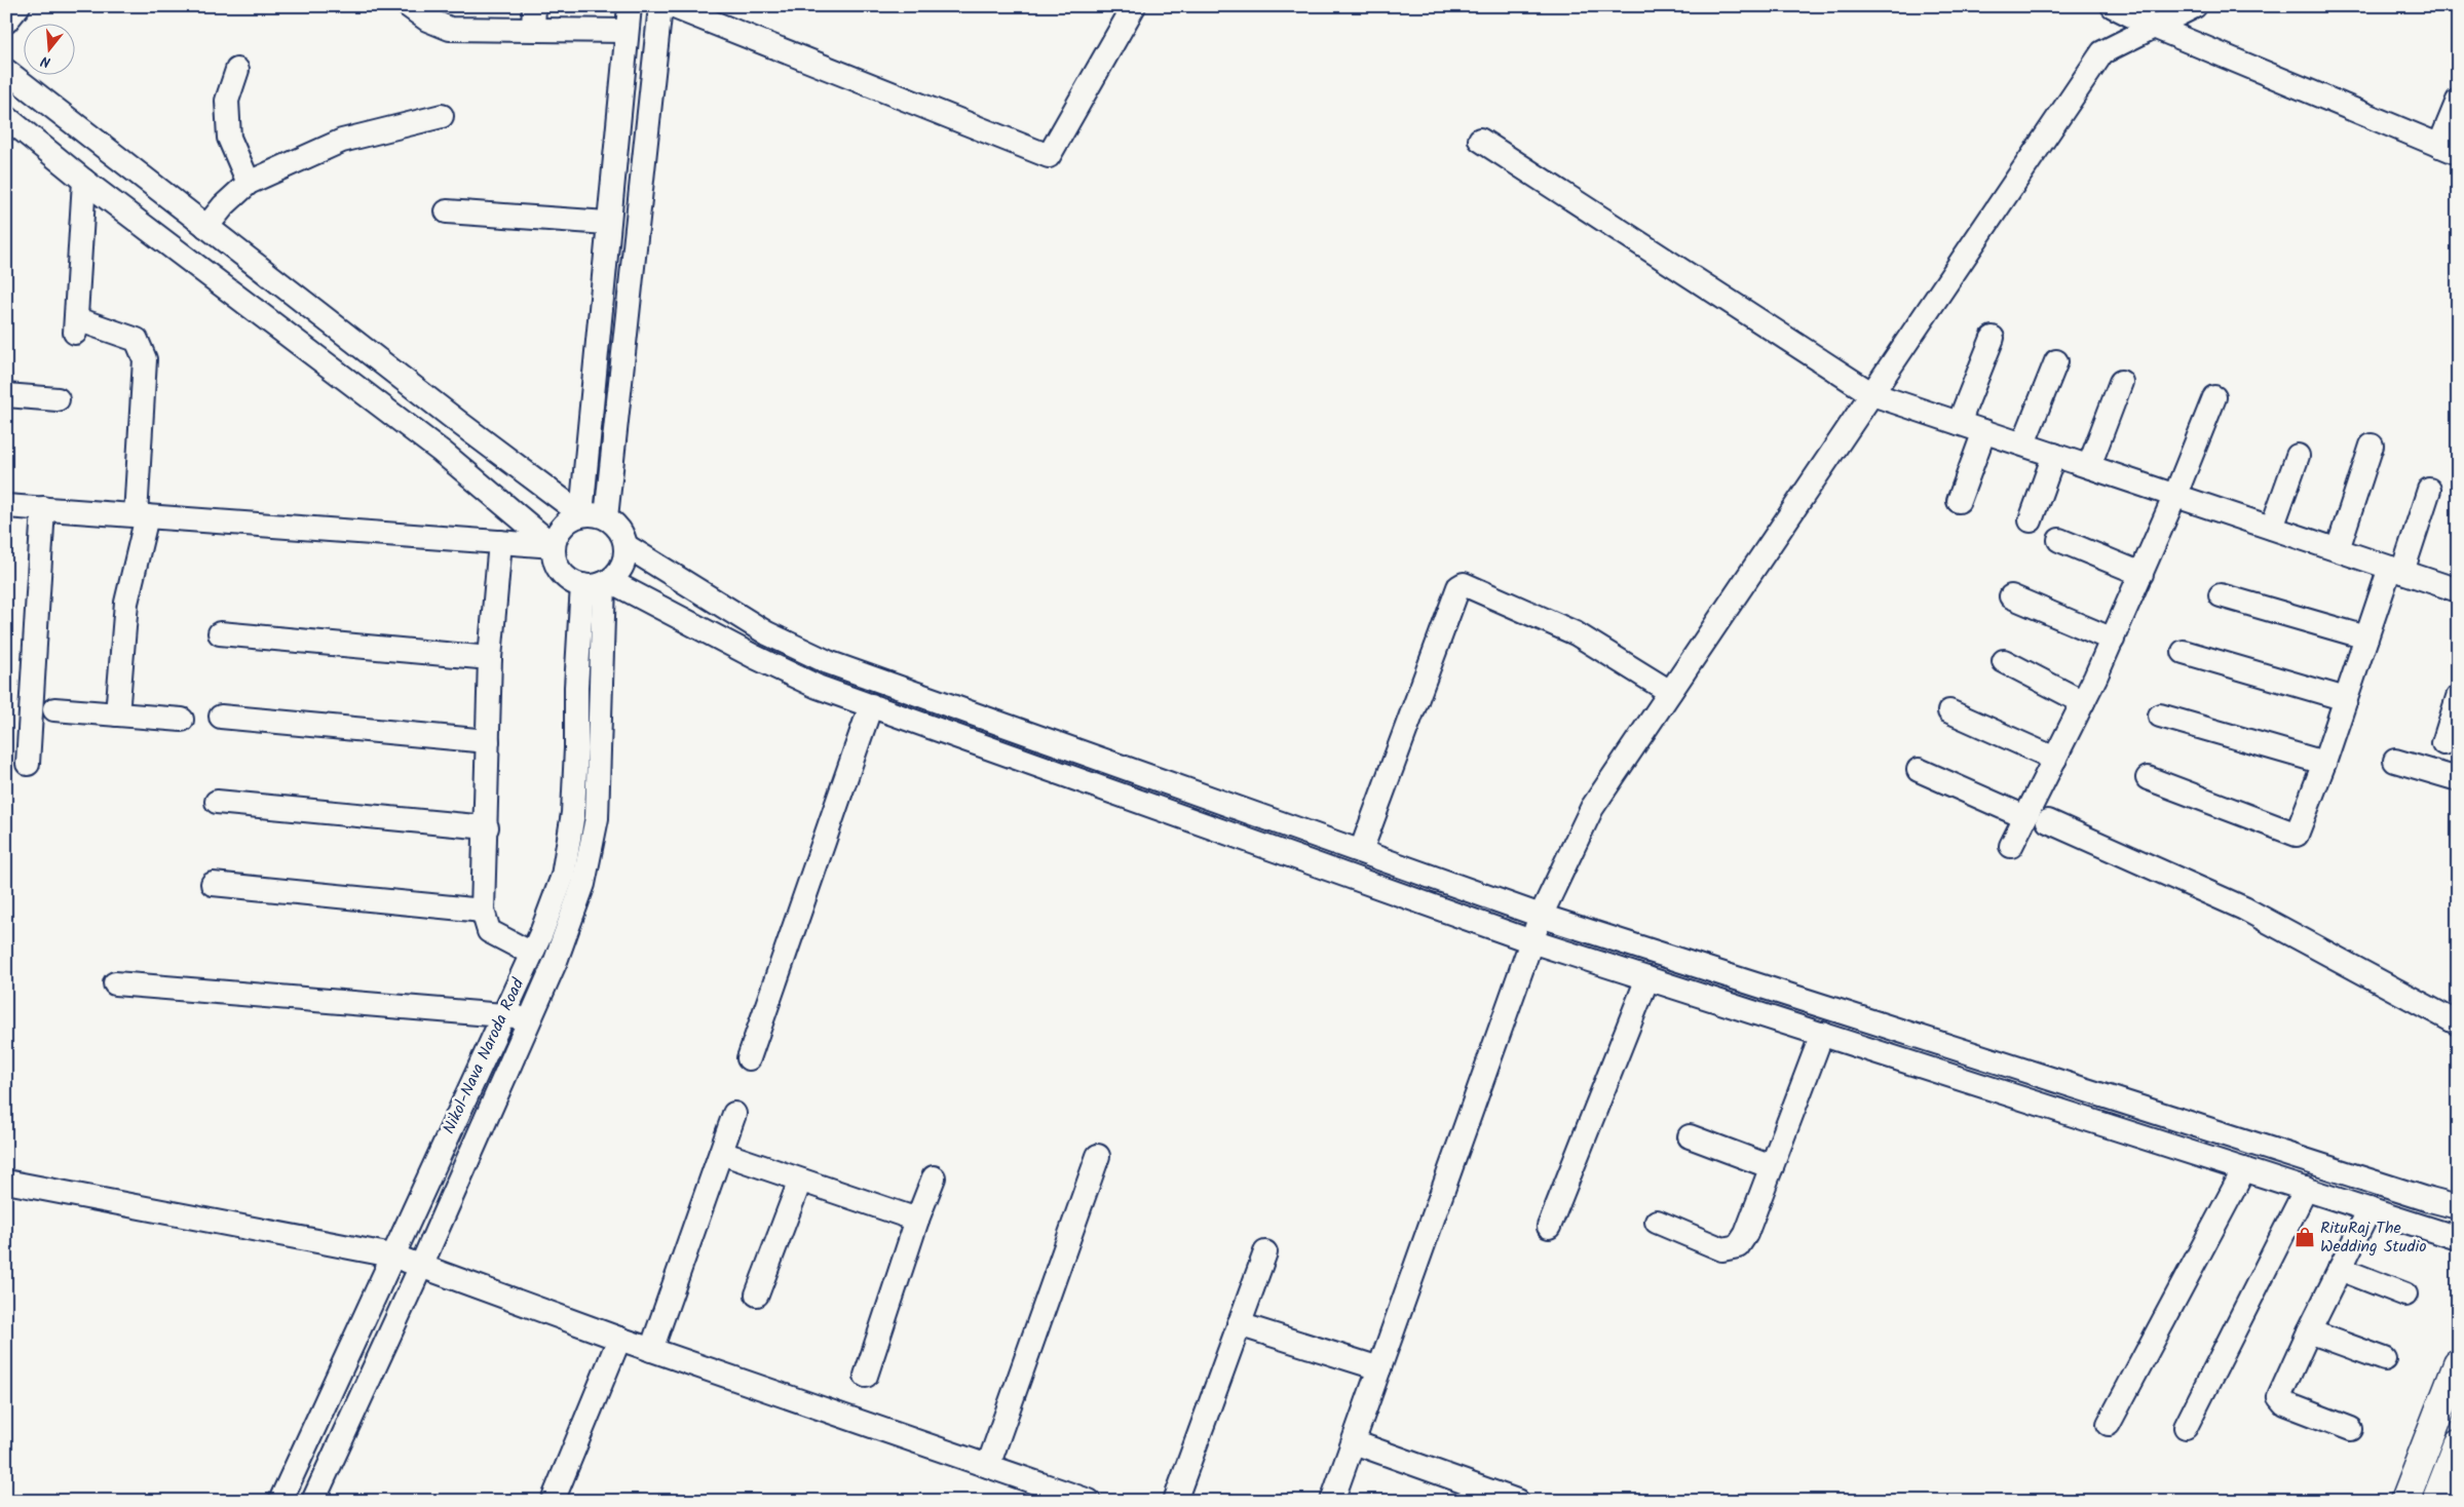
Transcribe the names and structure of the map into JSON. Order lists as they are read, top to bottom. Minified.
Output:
{"streets":{"street":["Nikol-Nava Naroda Road"]},"places":{"shop":["RituRaj The Wedding Studio"]},"north":"bottom"}
